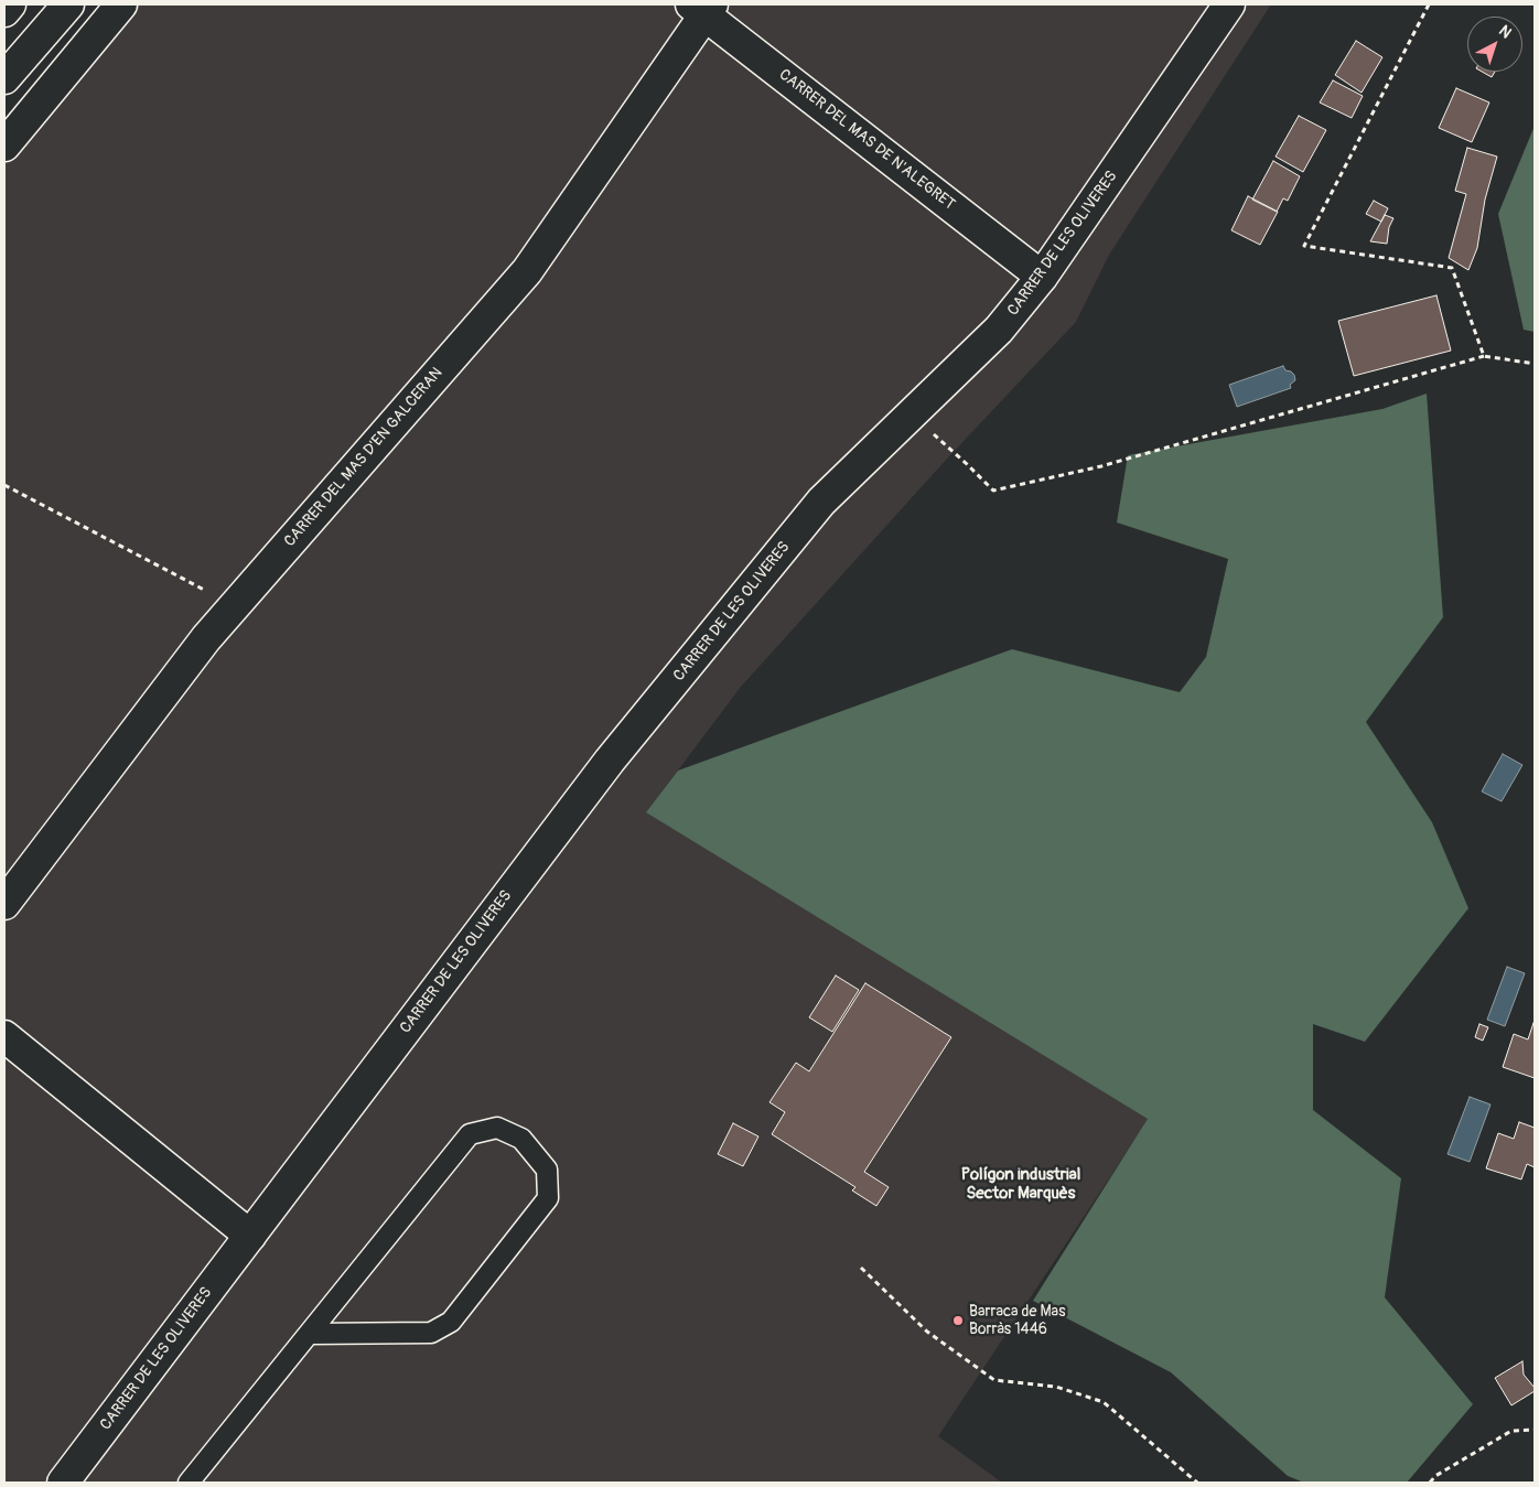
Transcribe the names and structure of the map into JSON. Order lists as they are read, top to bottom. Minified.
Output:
{"streets":{"main road":["CARRER DEL MAS DE N'ALEGRET","CARRER DE LES OLIVERES","CARRER DEL MAS D'EN GALCERAN"]},"crossings":[["CARRER DEL MAS DE N'ALEGRET","CARRER DE LES OLIVERES"],["CARRER DEL MAS DE N'ALEGRET","CARRER DEL MAS D'EN GALCERAN"]],"districts":["Polígon industrial Sector Marquès"],"places":["Barraca de Mas Borràs 1446"],"north":"top right"}
